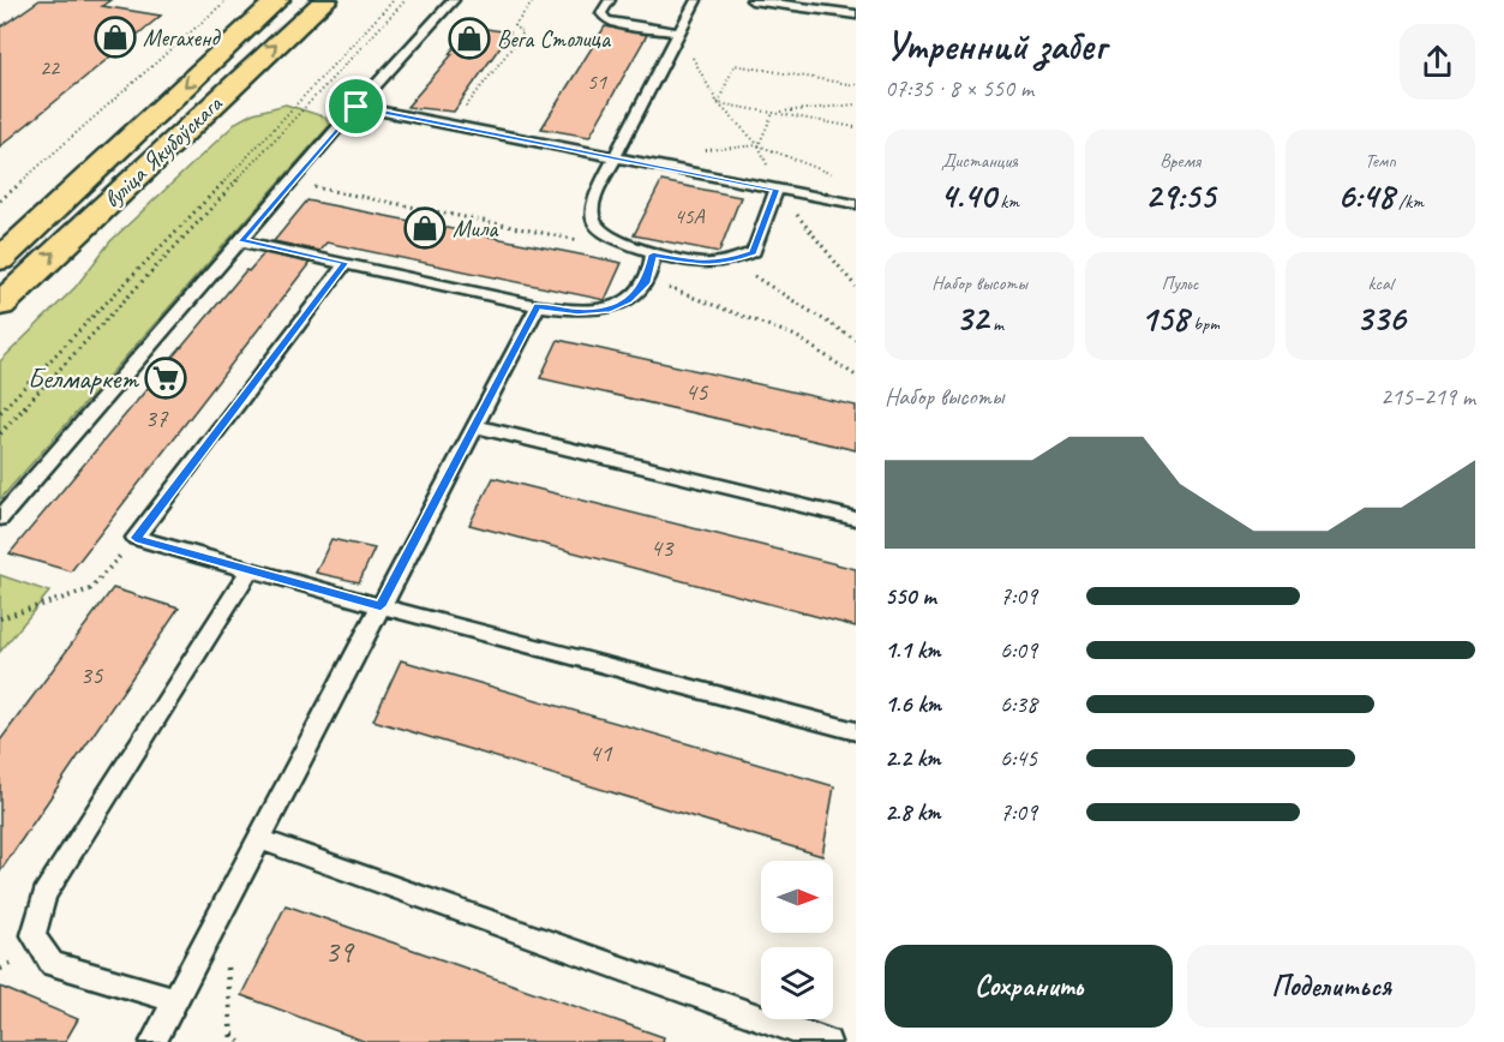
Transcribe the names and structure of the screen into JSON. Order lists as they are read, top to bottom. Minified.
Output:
{"streets":{"main road":["вуліца Якубоўскага"]},"places":{"shop":["Мегахенд","Вега Столица","Мила"],"supermarket":["Белмаркет"]},"house_numbers":["22","51","45А","45","37","43","35","41","39"],"north":"right","page":{"heading":["Утренний забег","07:35 · 8 × 550 m"],"stats":[["Дистанция","4.40 km"],["Время","29:55"],["Темп","6:48 /km"],["Набор высоты","32 m"],["Пульс","158 bpm"],["kcal","336"]],"chart":["Набор высоты","215–219 m"],"list":[{"name":"550 m","note":"7:09"},{"name":"1.1 km","note":"6:09"},{"name":"1.6 km","note":"6:38"},{"name":"2.2 km","note":"6:45"},{"name":"2.8 km","note":"7:09"}],"buttons":["Сохранить","Поделиться"]}}
